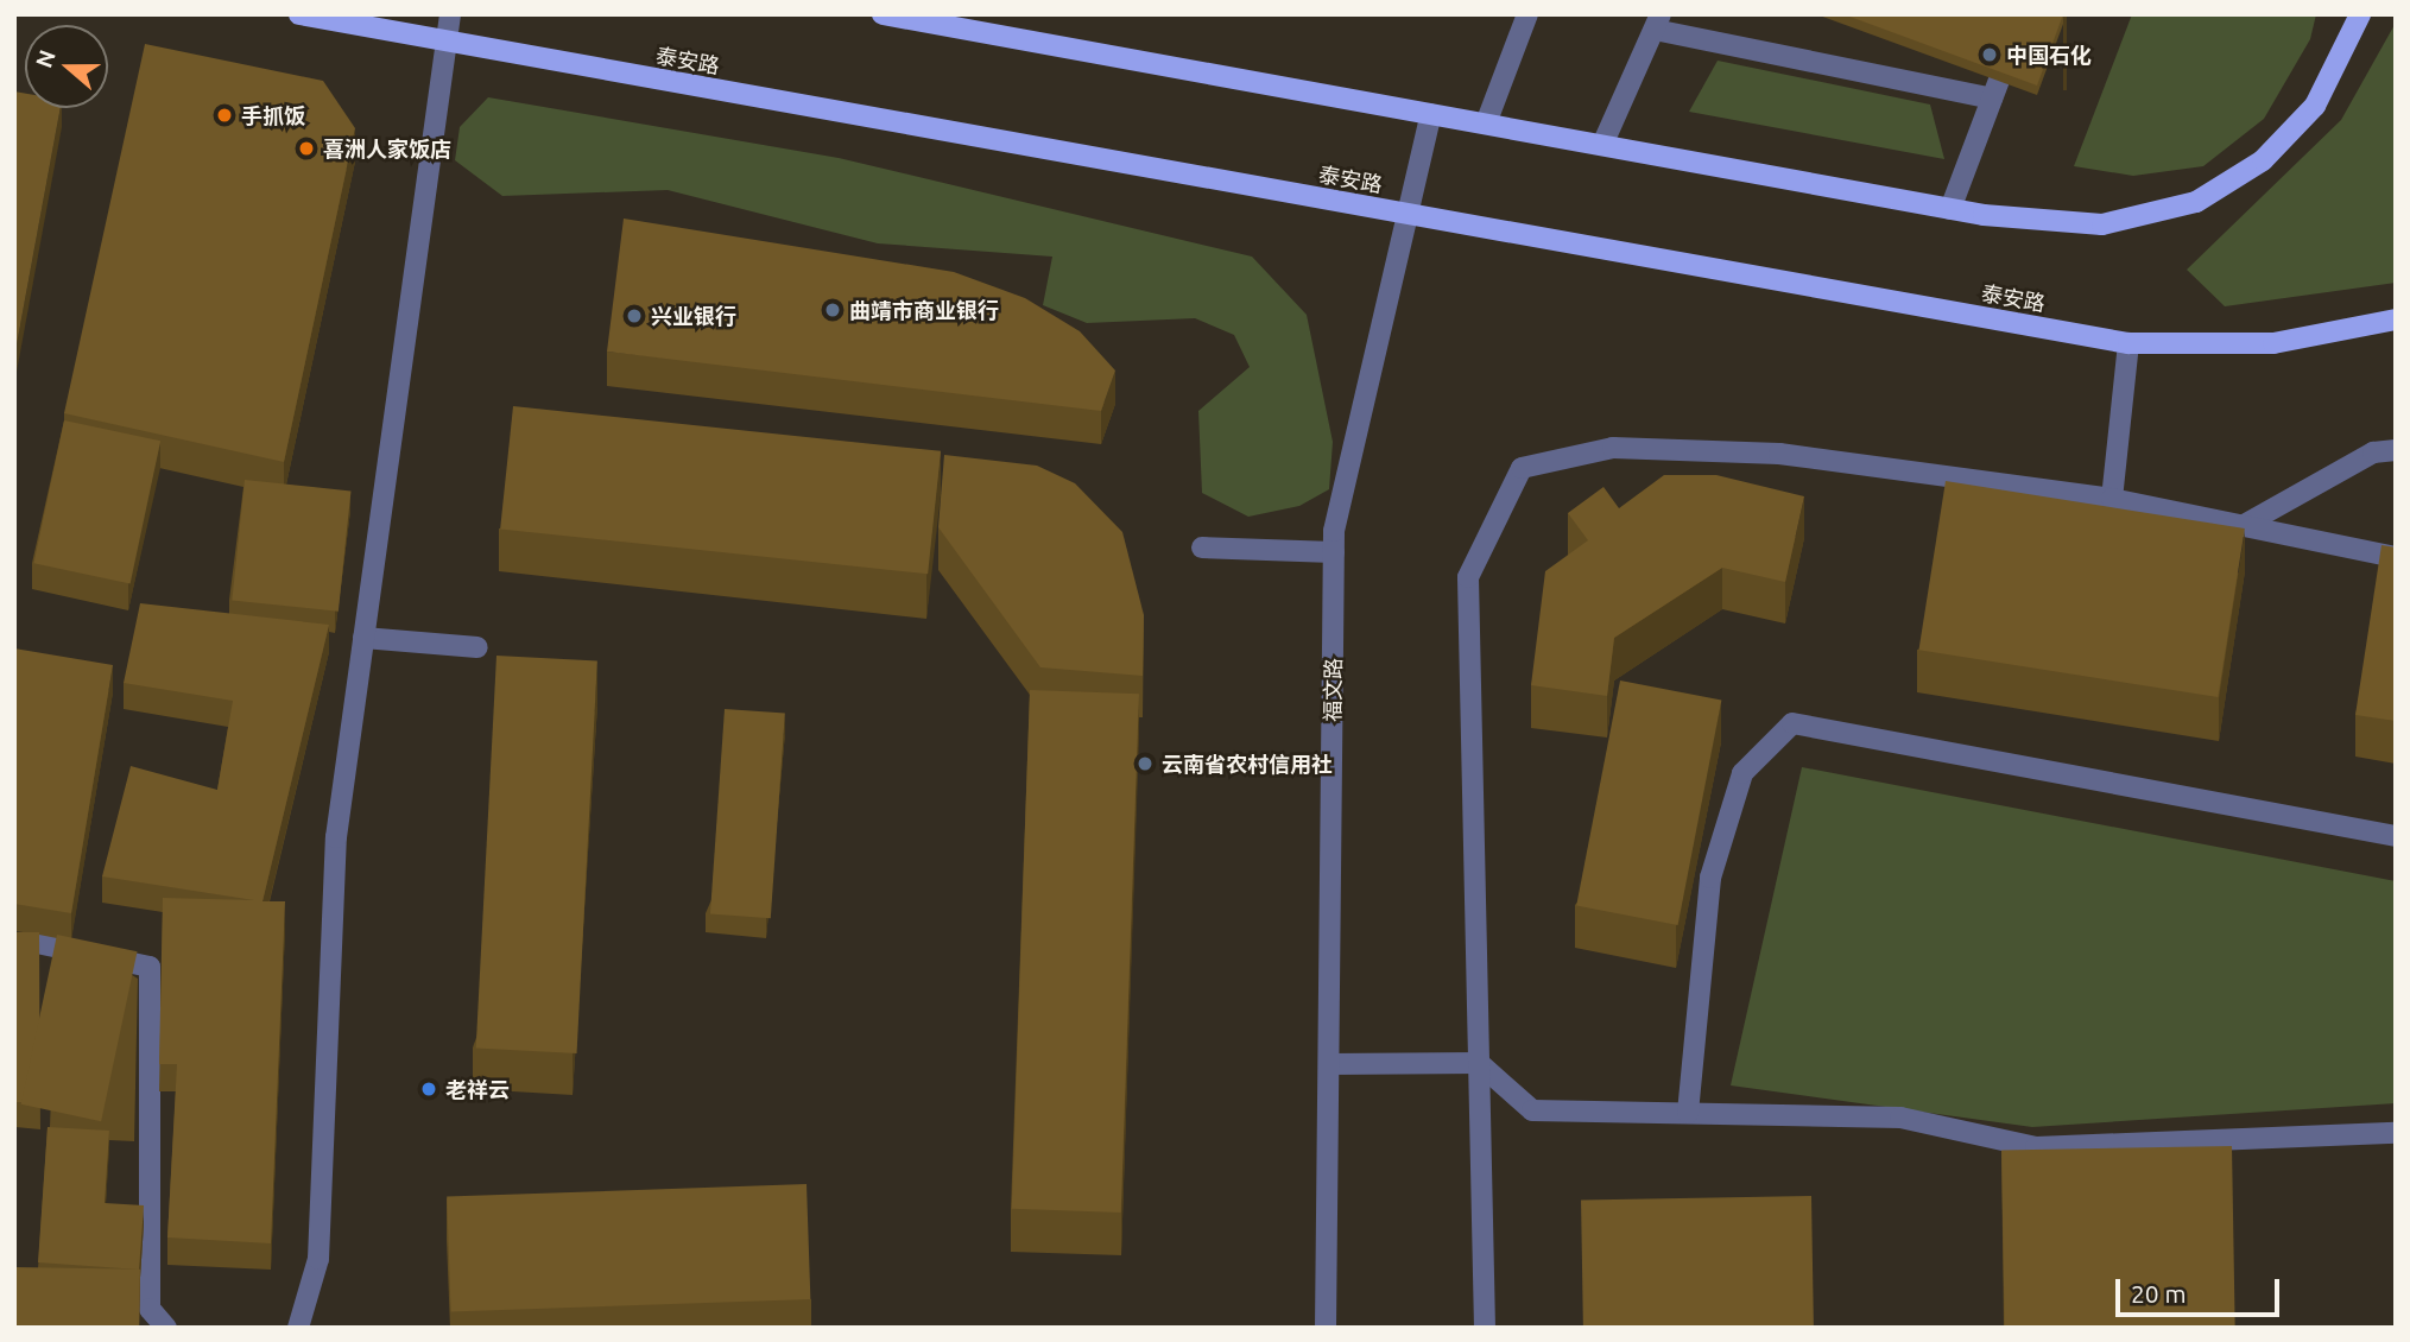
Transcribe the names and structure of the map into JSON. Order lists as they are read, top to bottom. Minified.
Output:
{"streets":{"main road":["泰安路"],"street":["福文路"]},"crossings":[["泰安路","福文路"]],"places":["中国石化","手抓饭","喜洲人家饭店","曲靖市商业银行","兴业银行","云南省农村信用社","老祥云"],"scale_bar":"20 m","north":"left"}
